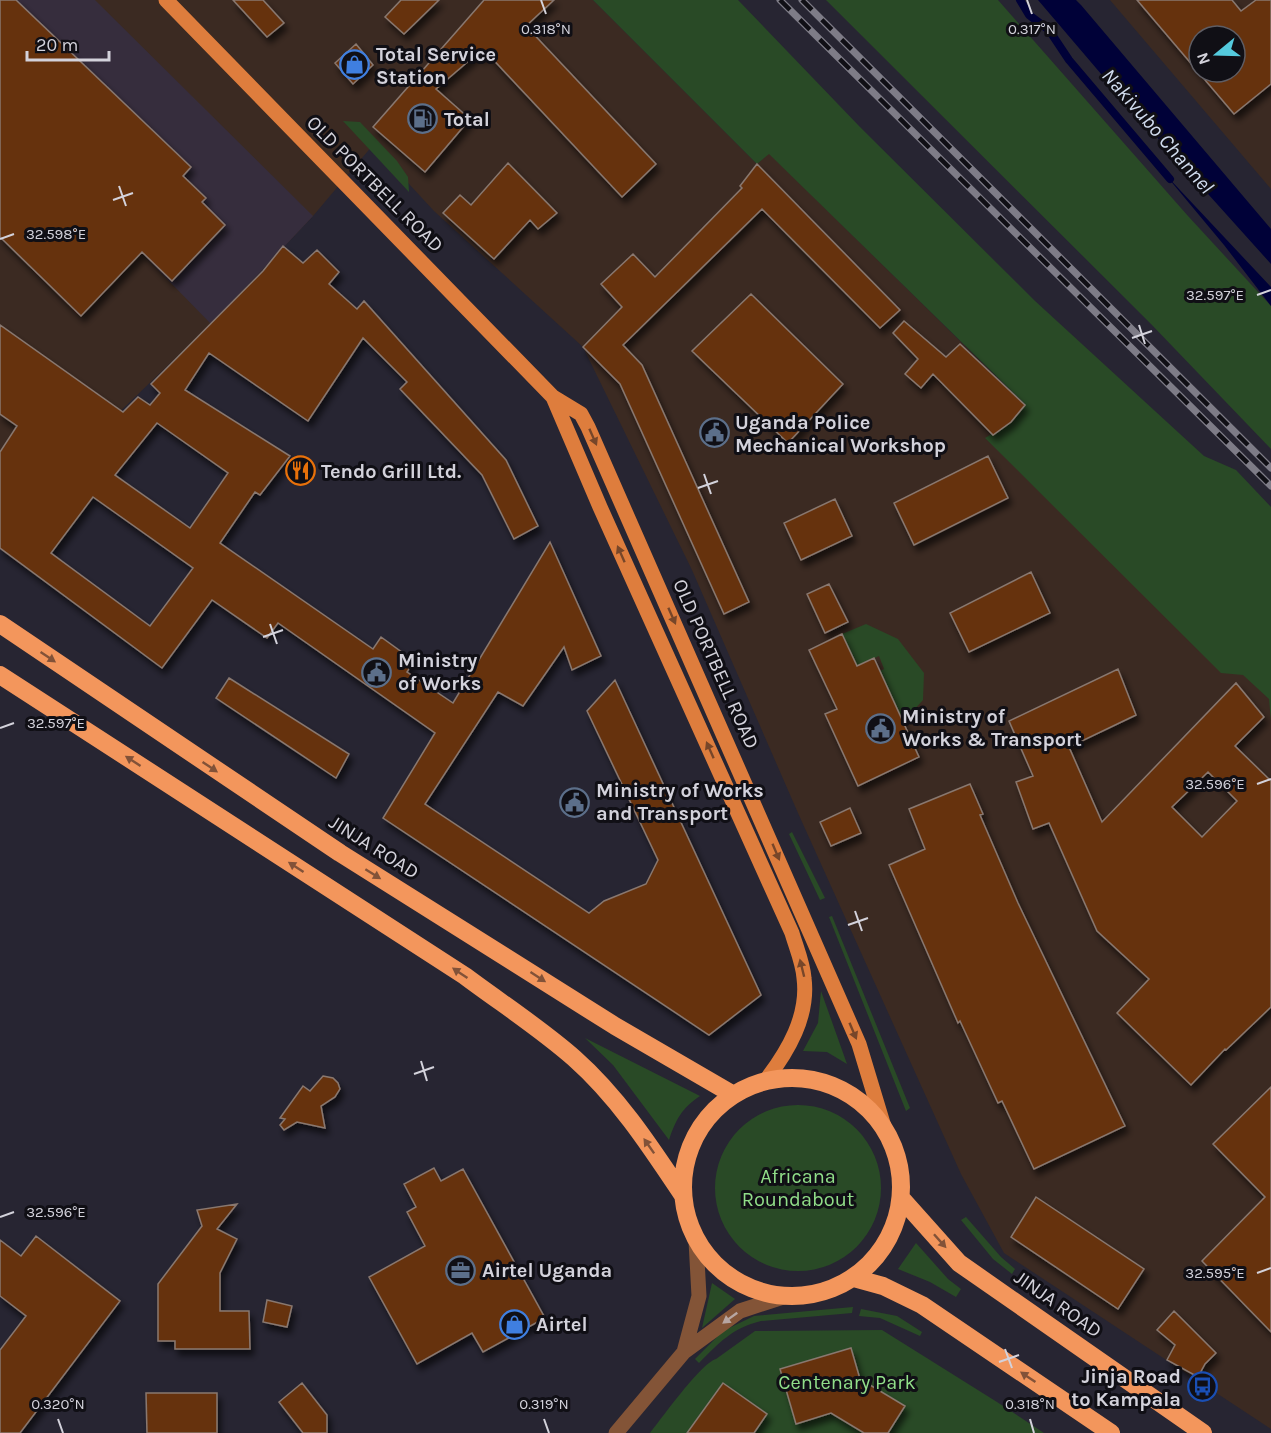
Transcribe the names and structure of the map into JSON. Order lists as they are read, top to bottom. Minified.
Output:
{"streets":{"highway":["JINJA ROAD"],"main road":["OLD PORTBELL ROAD"]},"water":["Nakivubo Channel"],"parks":["Africana Roundabout","Centenary Park"],"places":{"shop":["Total Service Station","Airtel"],"fuel station":["Total"],"public building":["Uganda Police Mechanical Workshop","Ministry of Works","Ministry of Works & Transport","Ministry of Works and Transport"],"restaurant":["Tendo Grill Ltd."],"office":["Airtel Uganda"],"bus stop":["Jinja Road to Kampala"]},"scale_bar":"20 m","north":"left","coordinates":["0.318°N","0.317°N","32.598°E","32.597°E","32.596°E","32.595°E","0.320°N","0.319°N"]}
